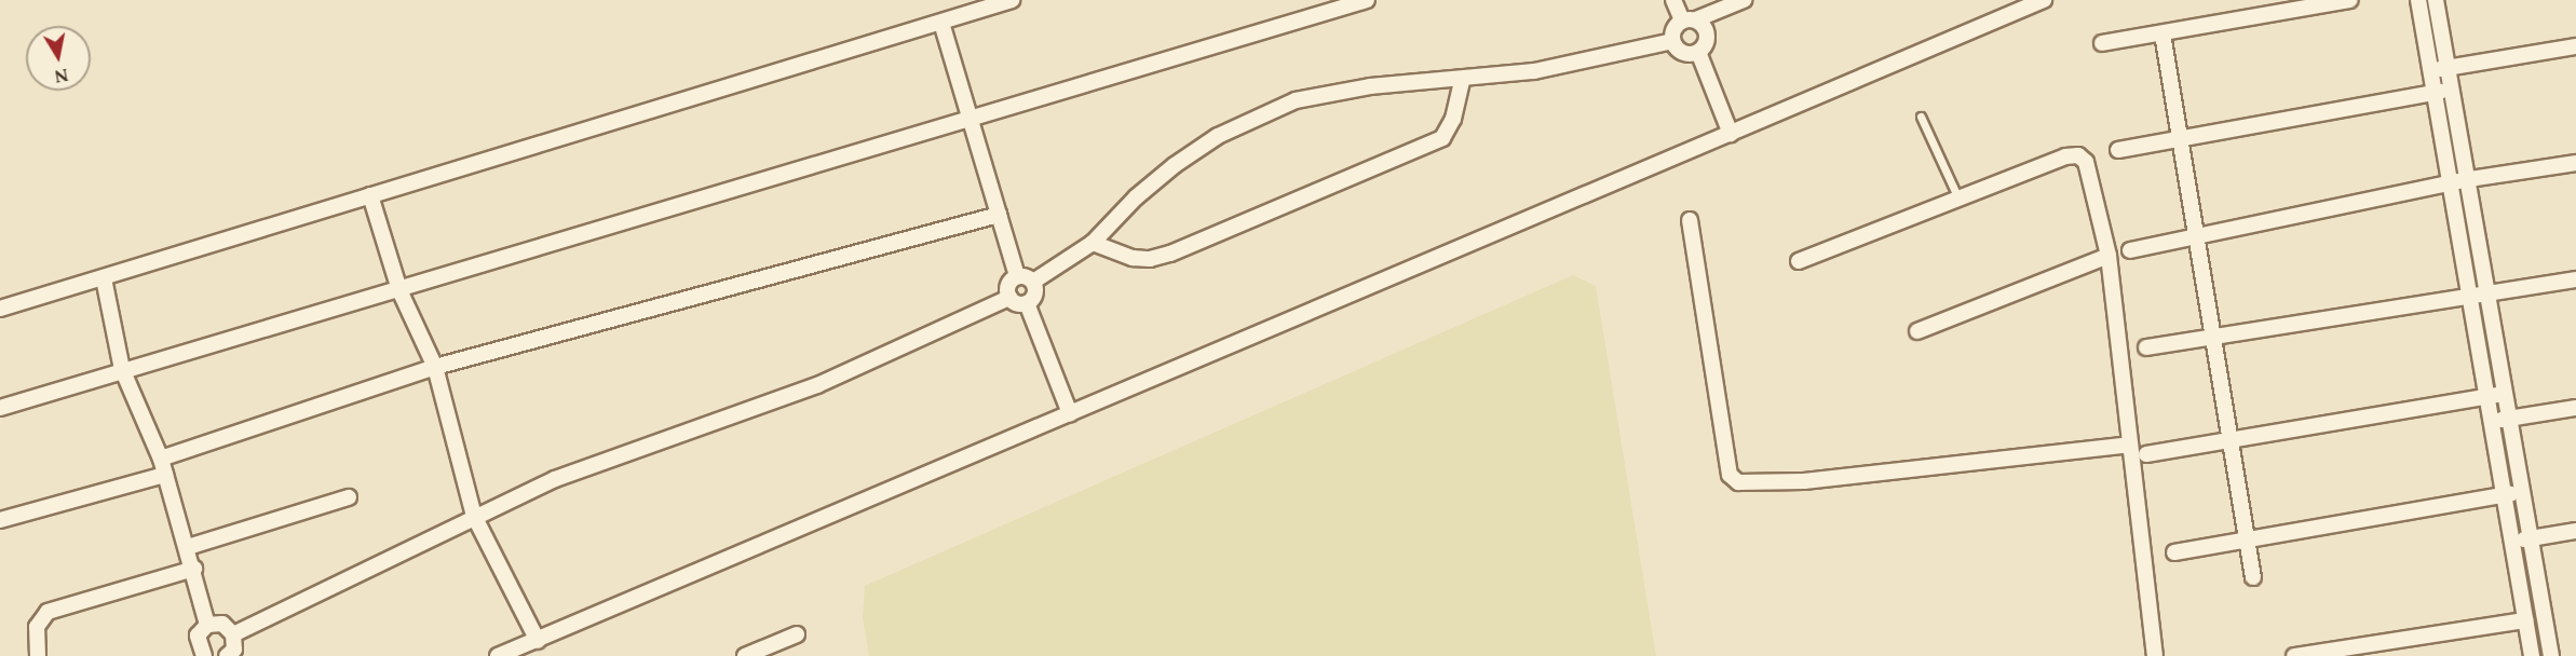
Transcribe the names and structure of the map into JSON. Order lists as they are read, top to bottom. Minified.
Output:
{"north":"bottom"}
